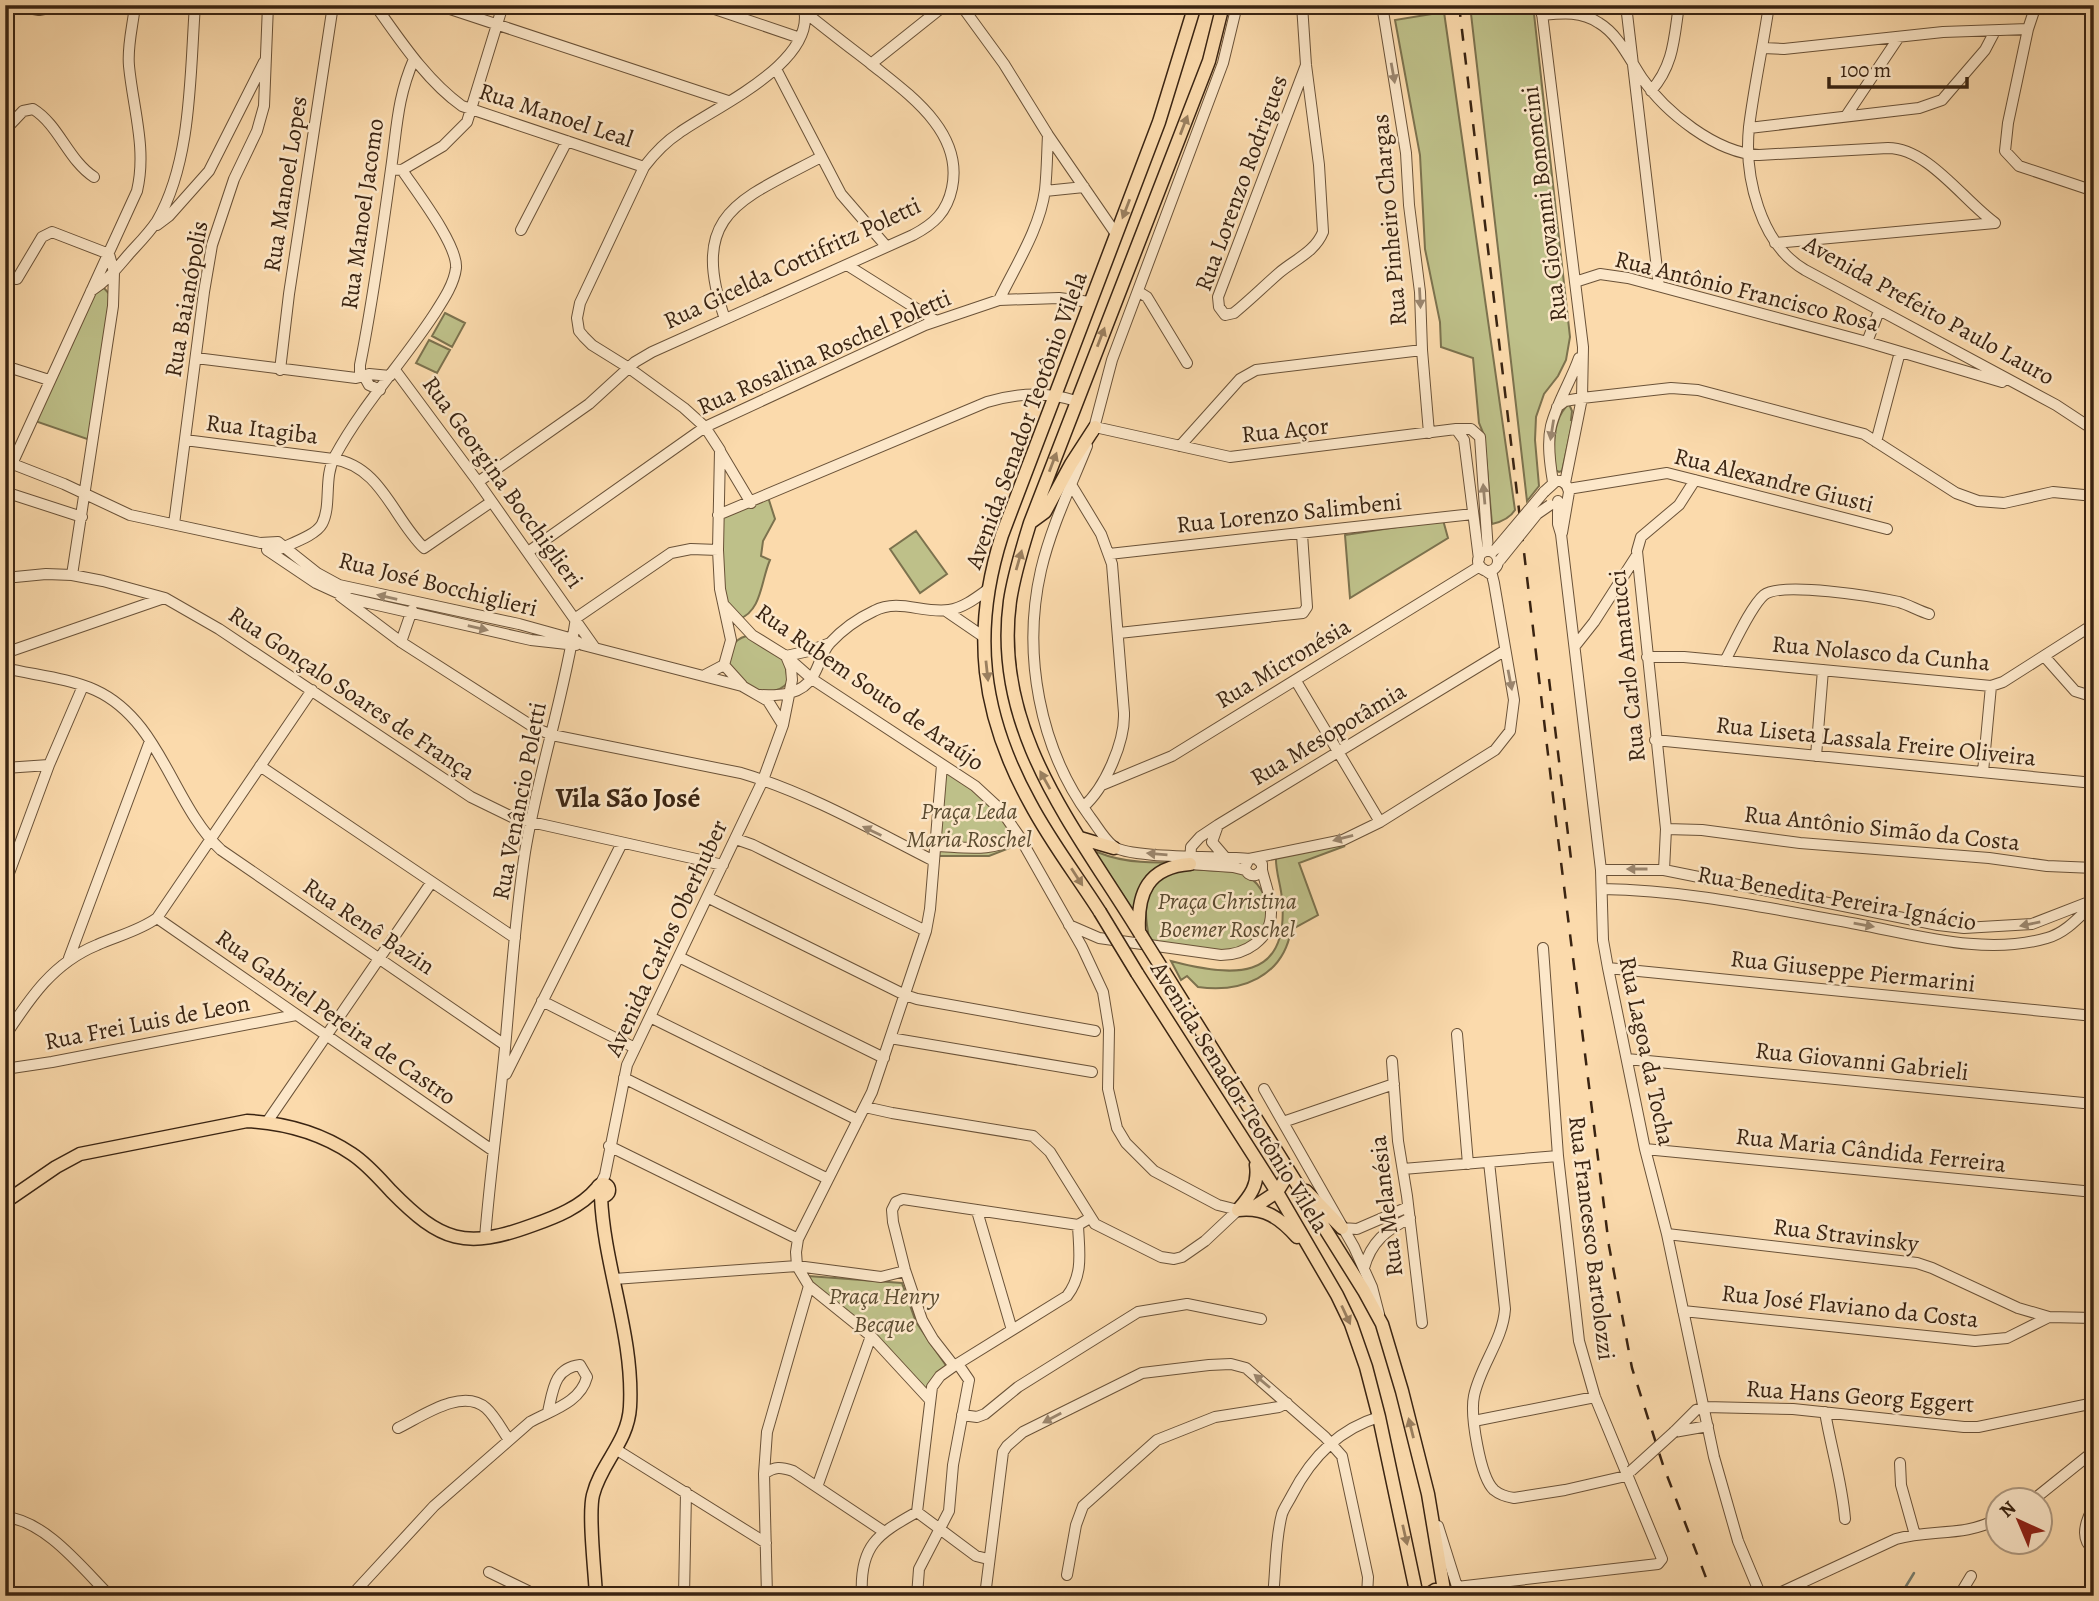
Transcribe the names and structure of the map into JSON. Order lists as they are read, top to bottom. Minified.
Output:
{"streets":{"main road":["Avenida Senador Teotônio Vilela","Avenida Carlos Oberhuber"],"street":["Rua Manoel Leal","Rua Lorenzo Rodrigues","Rua Manoel Lopes","Rua Giovanni Bononcini","Rua Manoel Jacomo","Rua Pinheiro Chargas","Rua Gicelda Cottifritz Poletti","Rua Antônio Francisco Rosa","Rua Baianópolis","Avenida Prefeito Paulo Lauro","Rua Rosalina Roschel Poletti","Rua Itagiba","Rua Açor","Rua Alexandre Giusti","Rua Georgina Bocchiglieri","Rua Lorenzo Salimbeni","Rua José Bocchiglieri","Rua Nolasco da Cunha","Rua Micronésia","Rua Carlo Amatucci","Rua Rubem Souto de Araújo","Rua Gonçalo Soares de França","Rua Mesopotâmia","Rua Liseta Lassala Freire Oliveira","Rua Venâncio Poletti","Rua Antônio Simão da Costa","Rua Benedita Pereira Ignácio","Rua Renê Bazin","Rua Giuseppe Piermarini","Rua Gabriel Pereira de Castro","Rua Frei Luis de Leon","Rua Lagoa da Tocha","Rua Giovanni Gabrieli","Rua Maria Cândida Ferreira","Rua Melanésia","Rua Stravinsky","Rua Francesco Bartolozzi","Rua José Flaviano da Costa","Rua Hans Georg Eggert"]},"crossings":[["Rua Manoel Leal","Rua Manoel Jacomo"],["Rua Giovanni Bononcini","Rua Antônio Francisco Rosa"],["Rua Pinheiro Chargas","Rua Açor"],["Rua Gicelda Cottifritz Poletti","Rua Georgina Bocchiglieri"],["Rua Antônio Francisco Rosa","Avenida Prefeito Paulo Lauro"],["Rua Baianópolis","Rua Itagiba"],["Rua Rosalina Roschel Poletti","Avenida Senador Teotônio Vilela"],["Rua Rosalina Roschel Poletti","Rua Georgina Bocchiglieri"],["Avenida Senador Teotônio Vilela","Rua Francesco Bartolozzi"],["Rua Itagiba","Rua Georgina Bocchiglieri"],["Rua Alexandre Giusti","Rua Carlo Amatucci"],["Rua Alexandre Giusti","Rua Lagoa da Tocha"],["Rua Georgina Bocchiglieri","Rua Venâncio Poletti"],["Rua José Bocchiglieri","Rua Venâncio Poletti"],["Rua Nolasco da Cunha","Rua Carlo Amatucci"],["Rua Carlo Amatucci","Rua Liseta Lassala Freire Oliveira"],["Rua Carlo Amatucci","Rua Antônio Simão da Costa"],["Rua Carlo Amatucci","Rua Benedita Pereira Ignácio"],["Rua Rubem Souto de Araújo","Avenida Carlos Oberhuber"],["Rua Gonçalo Soares de França","Rua Venâncio Poletti"],["Rua Gonçalo Soares de França","Avenida Carlos Oberhuber"],["Rua Venâncio Poletti","Rua Renê Bazin"],["Rua Venâncio Poletti","Rua Gabriel Pereira de Castro"],["Rua Benedita Pereira Ignácio","Rua Lagoa da Tocha"],["Rua Giuseppe Piermarini","Rua Lagoa da Tocha"],["Rua Gabriel Pereira de Castro","Rua Frei Luis de Leon"],["Rua Lagoa da Tocha","Rua Giovanni Gabrieli"],["Rua Lagoa da Tocha","Rua Maria Cândida Ferreira"],["Rua Lagoa da Tocha","Rua Stravinsky"],["Rua Lagoa da Tocha","Rua José Flaviano da Costa"],["Rua Lagoa da Tocha","Rua Hans Georg Eggert"],["Rua Stravinsky","Rua José Flaviano da Costa"]],"one_way":["Rua Pinheiro Chargas"],"districts":["Vila São José"],"parks":["Praça Leda Maria Roschel","Praça Christina Boemer Roschel","Praça Henry Becque"],"scale_bar":"100 m","north":"top left"}
